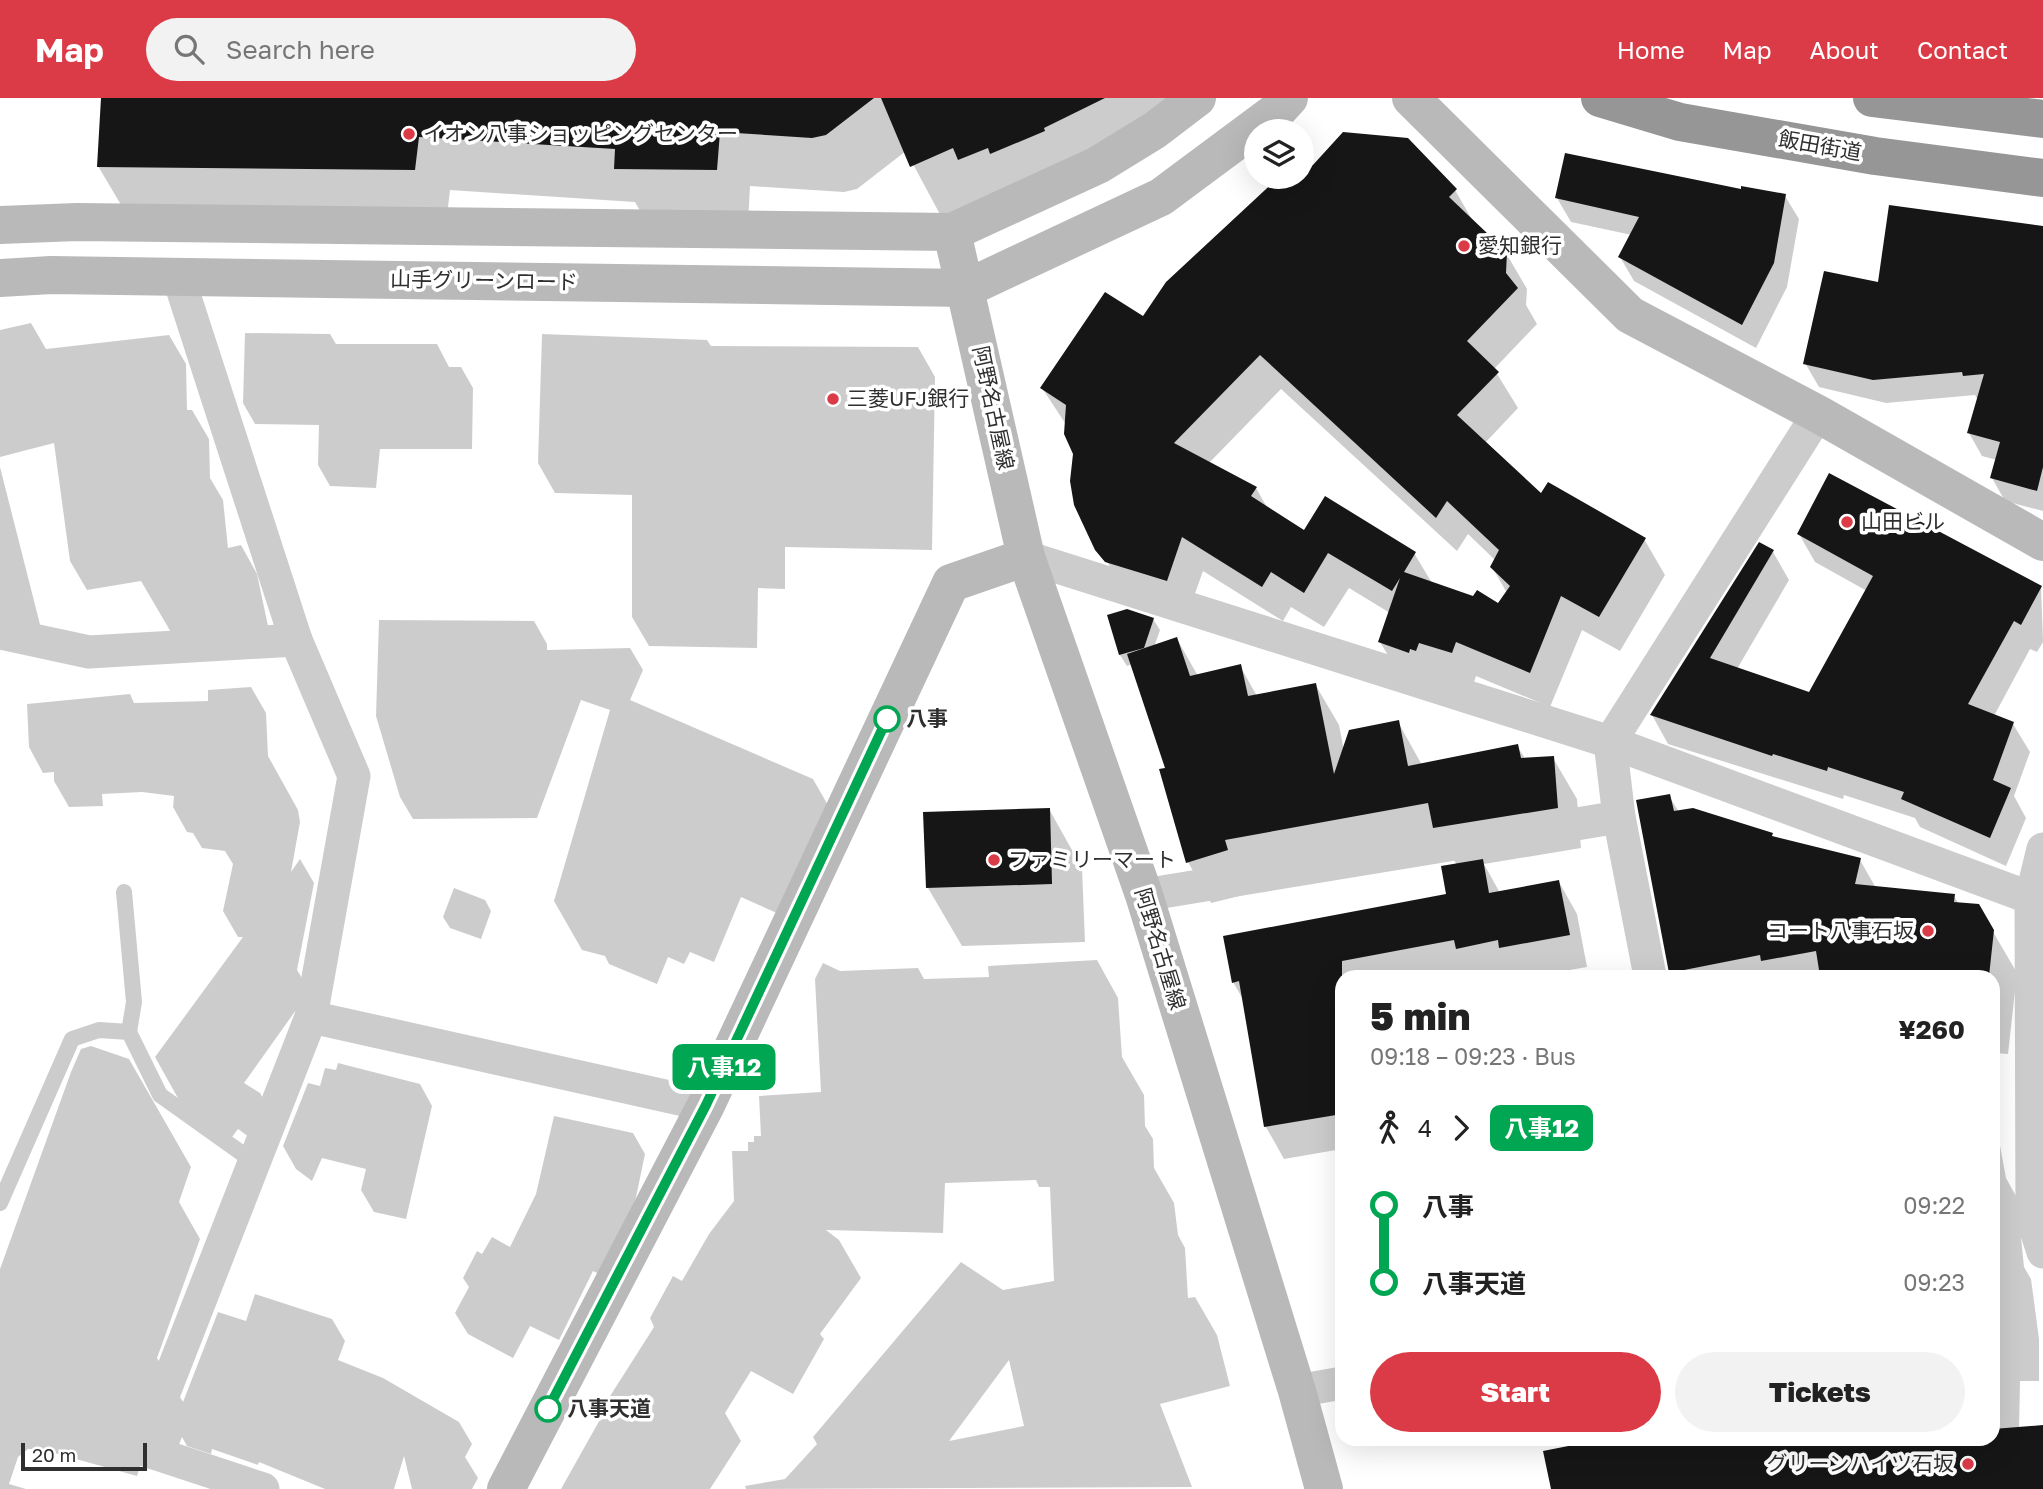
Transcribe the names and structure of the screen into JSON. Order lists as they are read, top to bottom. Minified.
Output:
{"streets":{"highway":["飯田街道"],"street":["山手グリーンロード","阿野名古屋線"]},"crossings":[["山手グリーンロード","阿野名古屋線"]],"places":["イオン八事ショッピングセンター","愛知銀行","三菱UFJ銀行","山田ビル","八事","ファミリーマート","コート八事石坂","八事天道","グリーンハイツ石坂"],"lines":["bus line 八事12"],"scale_bar":"20 m","page":{"header":"Map","search":"Search here","nav":["Home","Map","About","Contact"],"on_map":"八事12","heading":["5 min","09:18 – 09:23 · Bus","¥260"],"legs":["4","八事12"],"list":[{"name":"八事","value":"09:22"},{"name":"八事天道","value":"09:23"}],"buttons":["Start","Tickets"],"scale":"20 m"}}
